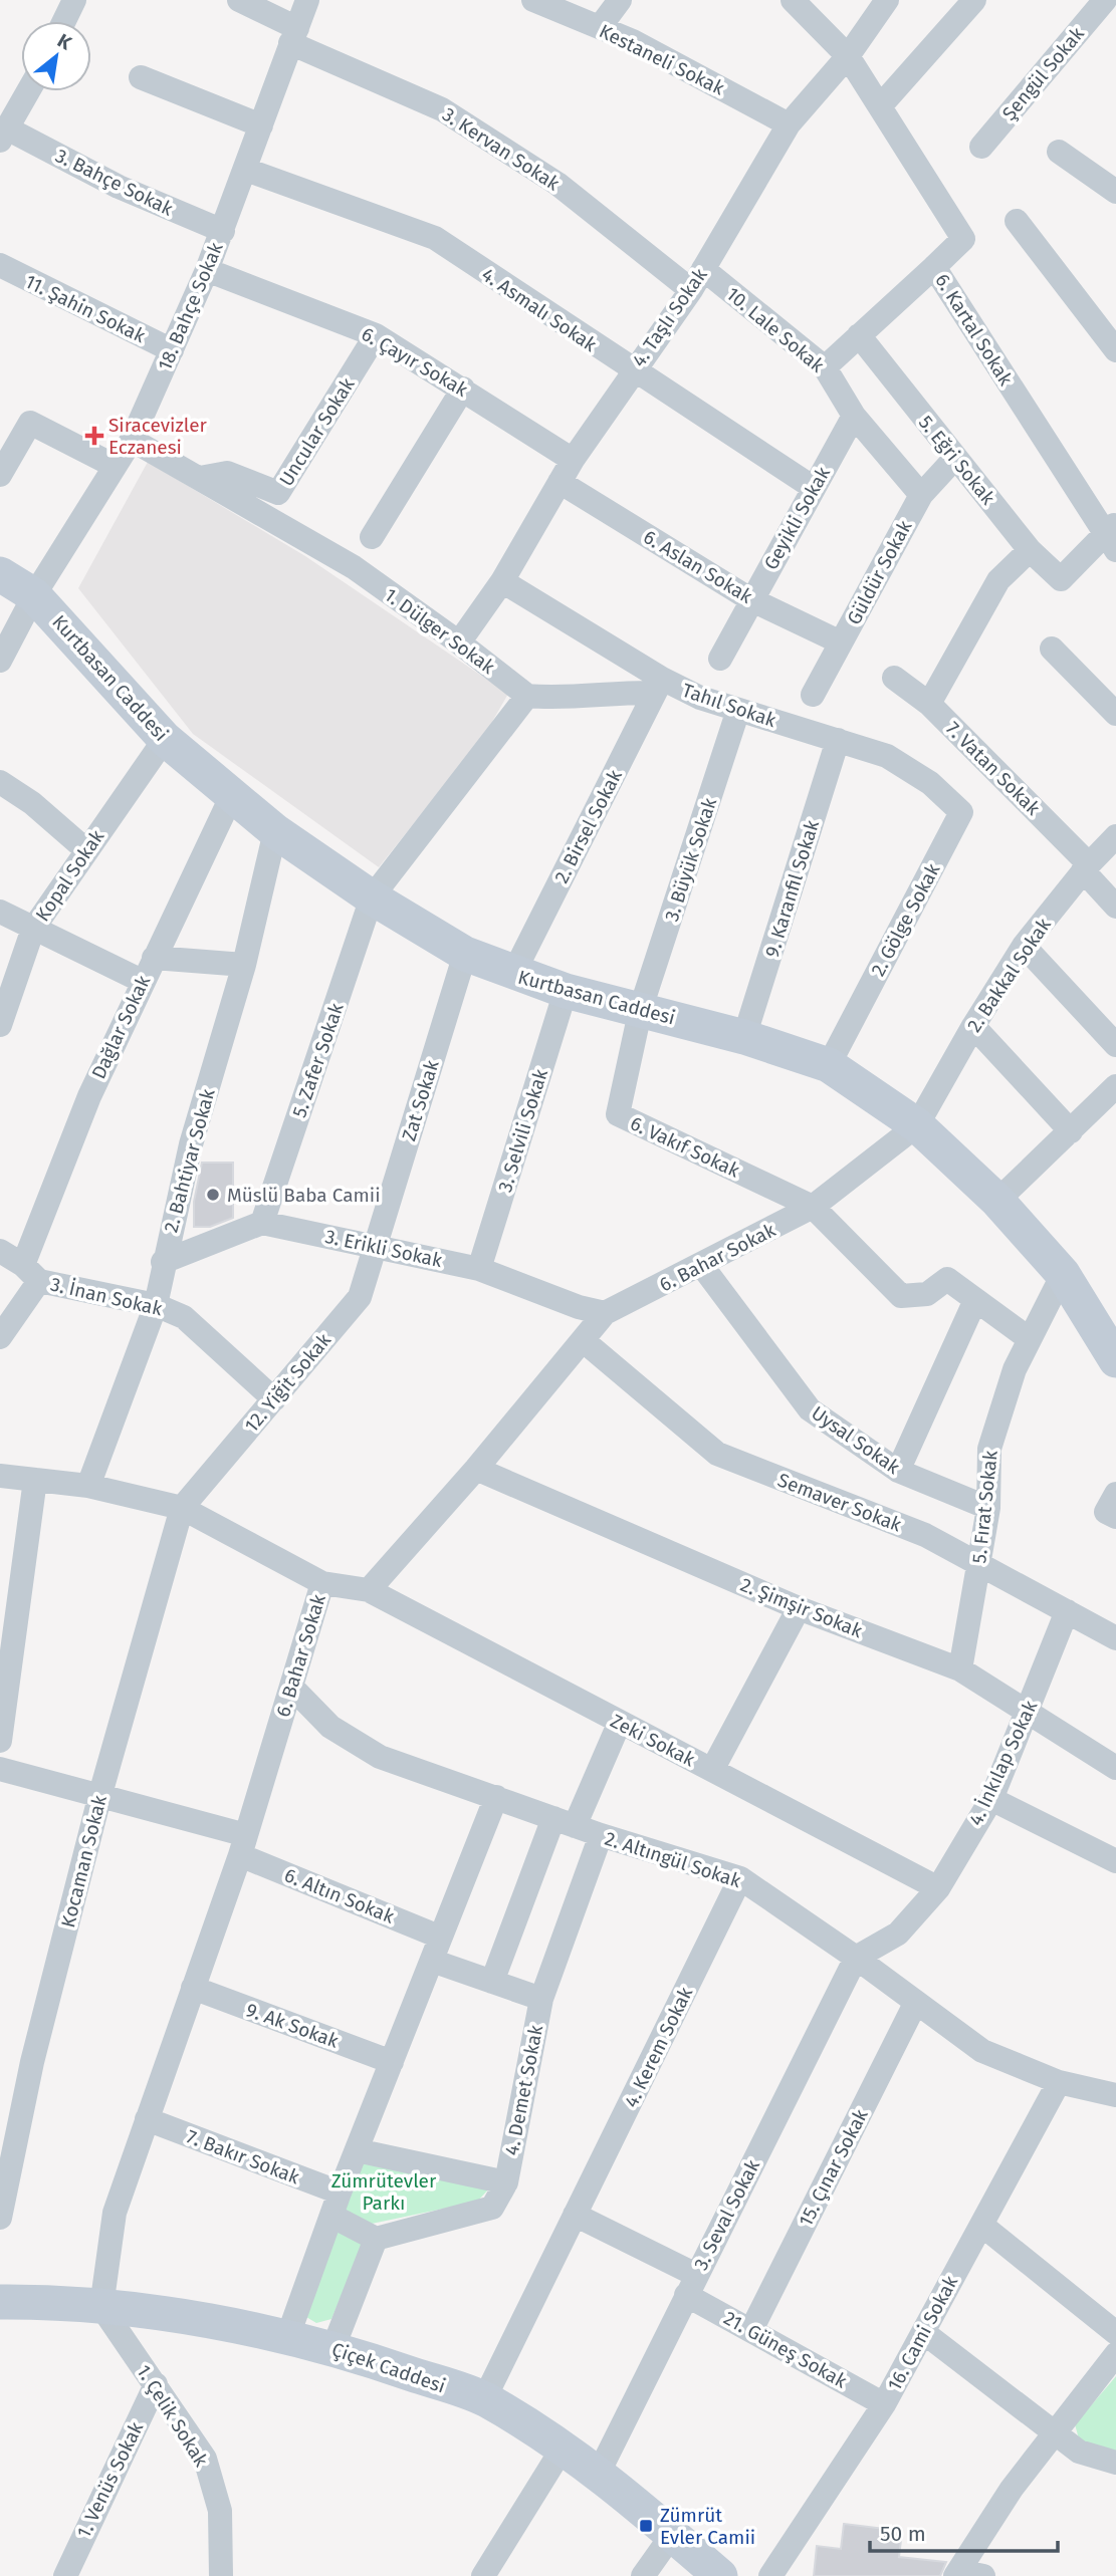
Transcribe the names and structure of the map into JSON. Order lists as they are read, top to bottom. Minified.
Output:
{"streets":{"main road":["Kurtbasan Caddesi","Çiçek Caddesi"],"street":["Kestaneli Sokak","Şengül Sokak","3. Kervan Sokak","3. Bahçe Sokak","18. Bahçe Sokak","11. Şahin Sokak","4. Asmalı Sokak","4. Taşlı Sokak","10. Lale Sokak","6. Kartal Sokak","6. Çayır Sokak","Uncular Sokak","5. Eğri Sokak","Geyikli Sokak","6. Aslan Sokak","Güldür Sokak","1. Dülger Sokak","Tahıl Sokak","7. Vatan Sokak","2. Birsel Sokak","3. Büyük Sokak","Kopal Sokak","9. Karanfil Sokak","2. Gölge Sokak","2. Bakkal Sokak","Dağlar Sokak","5. Zafer Sokak","Zat Sokak","3. Selvili Sokak","6. Vakıf Sokak","2. Bahtiyar Sokak","3. Erikli Sokak","6. Bahar Sokak","3. İnan Sokak","12. Yiğit Sokak","Uysal Sokak","Semaver Sokak","5. Fırat Sokak","2. Şimşir Sokak","Zeki Sokak","4. İnkılap Sokak","2. Altıngül Sokak","Kocaman Sokak","6. Altın Sokak","9. Ak Sokak","4. Kerem Sokak","4. Demet Sokak","7. Bakır Sokak","15. Çınar Sokak","3. Seval Sokak","16. Cami Sokak","21. Güneş Sokak","1. Çelik Sokak","1. Venüs Sokak"]},"crossings":[["Kestaneli Sokak","4. Taşlı Sokak"],["3. Kervan Sokak","18. Bahçe Sokak"],["3. Kervan Sokak","4. Taşlı Sokak"],["3. Kervan Sokak","10. Lale Sokak"],["3. Bahçe Sokak","18. Bahçe Sokak"],["18. Bahçe Sokak","11. Şahin Sokak"],["18. Bahçe Sokak","4. Asmalı Sokak"],["18. Bahçe Sokak","6. Çayır Sokak"],["18. Bahçe Sokak","1. Dülger Sokak"],["18. Bahçe Sokak","Kurtbasan Caddesi"],["4. Asmalı Sokak","4. Taşlı Sokak"],["4. Asmalı Sokak","Geyikli Sokak"],["4. Taşlı Sokak","10. Lale Sokak"],["4. Taşlı Sokak","6. Kartal Sokak"],["4. Taşlı Sokak","6. Çayır Sokak"],["4. Taşlı Sokak","6. Aslan Sokak"],["4. Taşlı Sokak","1. Dülger Sokak"],["4. Taşlı Sokak","Tahıl Sokak"],["10. Lale Sokak","Geyikli Sokak"],["10. Lale Sokak","Güldür Sokak"],["6. Kartal Sokak","5. Eğri Sokak"],["6. Çayır Sokak","Uncular Sokak"],["Uncular Sokak","1. Dülger Sokak"],["5. Eğri Sokak","Güldür Sokak"],["Geyikli Sokak","6. Aslan Sokak"],["6. Aslan Sokak","Güldür Sokak"],["Kurtbasan Caddesi","2. Birsel Sokak"],["Kurtbasan Caddesi","3. Büyük Sokak"],["Kurtbasan Caddesi","Kopal Sokak"],["Kurtbasan Caddesi","9. Karanfil Sokak"],["Kurtbasan Caddesi","2. Gölge Sokak"],["Kurtbasan Caddesi","2. Bakkal Sokak"],["Kurtbasan Caddesi","Dağlar Sokak"],["Kurtbasan Caddesi","5. Zafer Sokak"],["Kurtbasan Caddesi","Zat Sokak"],["Kurtbasan Caddesi","3. Selvili Sokak"],["Kurtbasan Caddesi","6. Vakıf Sokak"],["Kurtbasan Caddesi","2. Bahtiyar Sokak"],["Kurtbasan Caddesi","6. Bahar Sokak"],["Kurtbasan Caddesi","5. Fırat Sokak"],["Tahıl Sokak","2. Birsel Sokak"],["Tahıl Sokak","3. Büyük Sokak"],["Tahıl Sokak","9. Karanfil Sokak"],["Tahıl Sokak","2. Gölge Sokak"],["7. Vatan Sokak","2. Bakkal Sokak"],["3. Büyük Sokak","6. Vakıf Sokak"],["2. Bakkal Sokak","6. Bahar Sokak"],["Dağlar Sokak","3. İnan Sokak"],["5. Zafer Sokak","3. Erikli Sokak"],["Zat Sokak","3. Erikli Sokak"],["Zat Sokak","12. Yiğit Sokak"],["3. Selvili Sokak","3. Erikli Sokak"],["6. Vakıf Sokak","6. Bahar Sokak"],["2. Bahtiyar Sokak","3. İnan Sokak"],["3. Erikli Sokak","6. Bahar Sokak"],["3. Erikli Sokak","12. Yiğit Sokak"],["6. Bahar Sokak","Uysal Sokak"],["6. Bahar Sokak","Semaver Sokak"],["6. Bahar Sokak","2. Şimşir Sokak"],["6. Bahar Sokak","Zeki Sokak"],["6. Bahar Sokak","2. Altıngül Sokak"],["6. Bahar Sokak","6. Altın Sokak"],["6. Bahar Sokak","9. Ak Sokak"],["6. Bahar Sokak","7. Bakır Sokak"],["6. Bahar Sokak","Çiçek Caddesi"],["6. Bahar Sokak","1. Çelik Sokak"],["3. İnan Sokak","12. Yiğit Sokak"],["12. Yiğit Sokak","Kocaman Sokak"],["Uysal Sokak","5. Fırat Sokak"],["Semaver Sokak","5. Fırat Sokak"],["Semaver Sokak","4. İnkılap Sokak"],["5. Fırat Sokak","2. Şimşir Sokak"],["2. Şimşir Sokak","4. İnkılap Sokak"],["Zeki Sokak","4. İnkılap Sokak"],["4. İnkılap Sokak","2. Altıngül Sokak"],["4. İnkılap Sokak","3. Seval Sokak"],["2. Altıngül Sokak","4. Kerem Sokak"],["2. Altıngül Sokak","4. Demet Sokak"],["2. Altıngül Sokak","15. Çınar Sokak"],["2. Altıngül Sokak","3. Seval Sokak"],["2. Altıngül Sokak","16. Cami Sokak"],["Kocaman Sokak","6. Altın Sokak"],["4. Kerem Sokak","Çiçek Caddesi"],["15. Çınar Sokak","21. Güneş Sokak"],["3. Seval Sokak","21. Güneş Sokak"],["3. Seval Sokak","Çiçek Caddesi"],["16. Cami Sokak","21. Güneş Sokak"],["Çiçek Caddesi","1. Çelik Sokak"],["1. Çelik Sokak","1. Venüs Sokak"]],"parks":["Zümrütevler Parkı"],"places":{"health":["Siracevizler Eczanesi"],"other":["Müslü Baba Camii"],"transit":["Zümrüt Evler Camii"]},"scale_bar":"50 m","north":"top right"}
